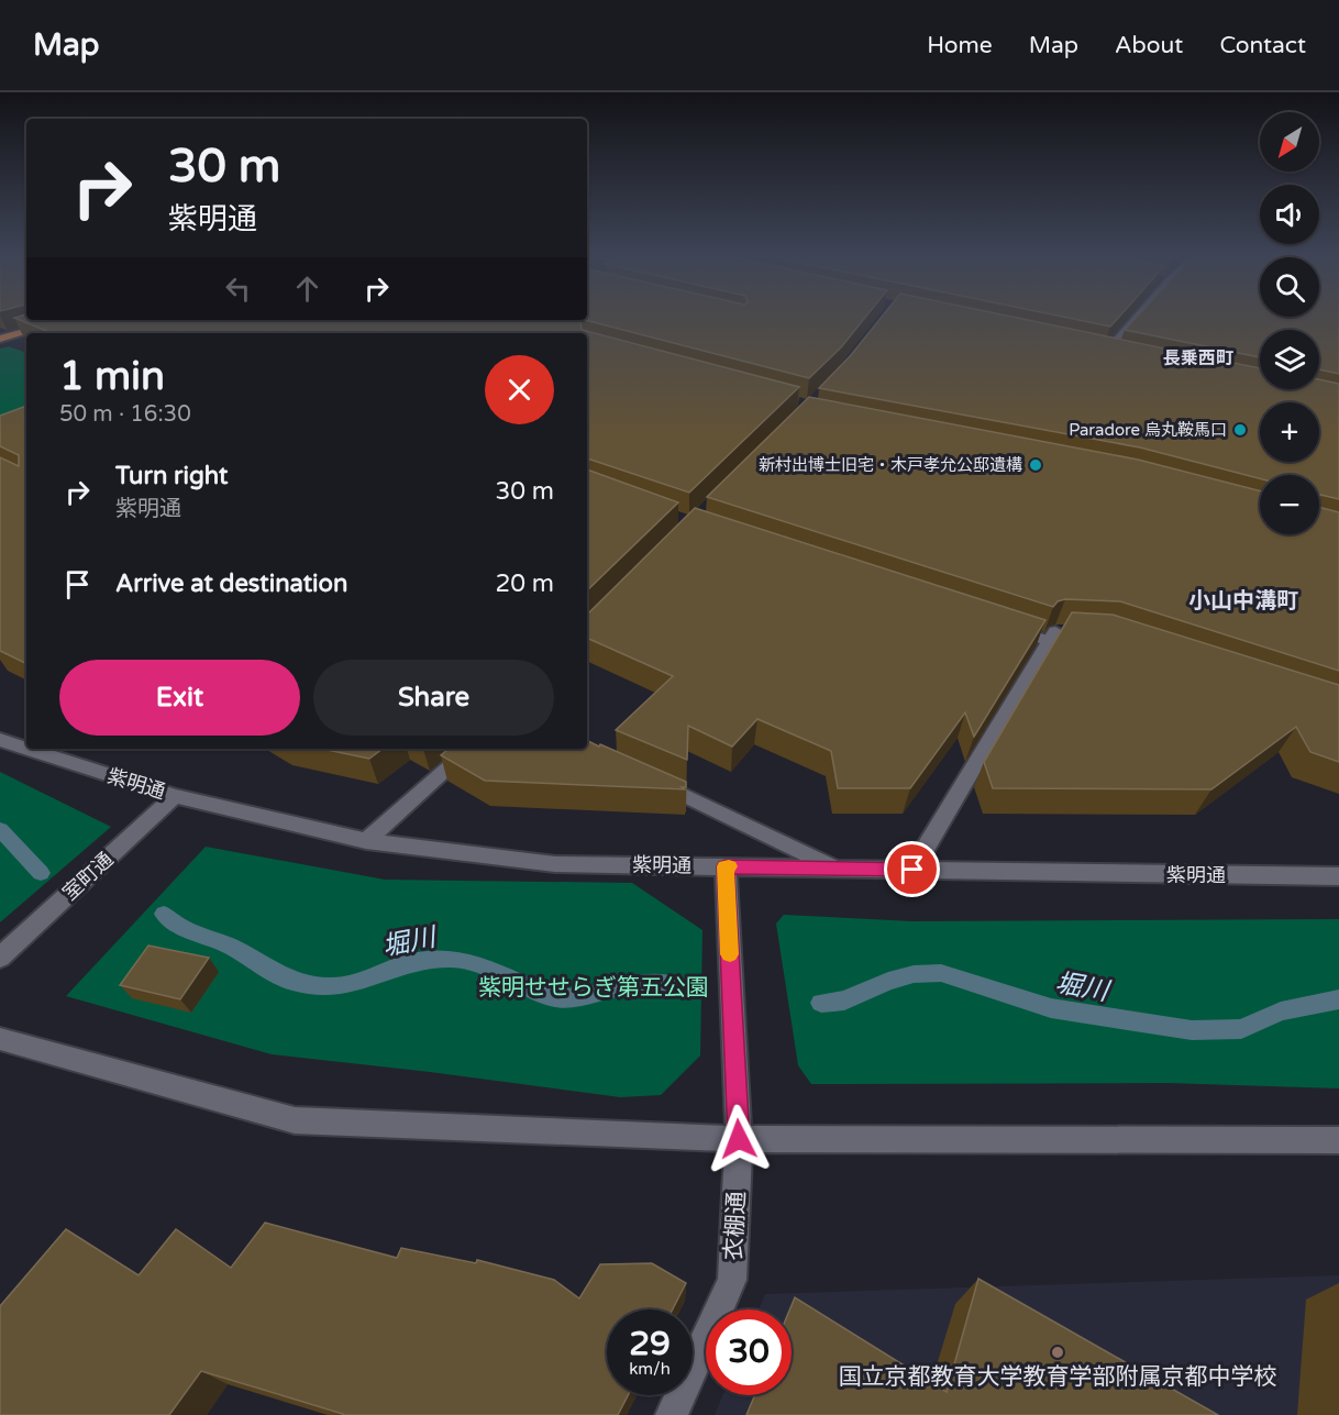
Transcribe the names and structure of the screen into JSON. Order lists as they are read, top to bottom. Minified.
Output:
{"streets":{"street":["紫明通","室町通","衣棚通"]},"crossings":[["紫明通","室町通"],["紫明通","衣棚通"]],"districts":["長乗西町","小山中溝町"],"water":["堀川"],"parks":["紫明せせらぎ第五公園"],"places":["Paradore 烏丸鞍馬口","新村出博士旧宅・木戸孝允公邸遺構","国立京都教育大学教育学部附属京都中学校"],"north":"bottom left","page":{"header":"Map","nav":["Home","Map","About","Contact"],"map_buttons":["+","−"],"turn":["30 m","紫明通"],"heading":["1 min","50 m · 16:30"],"list":[{"name":"Turn right","note":"紫明通","value":"30 m"},{"name":"Arrive at destination","value":"20 m"}],"buttons":["Exit","Share"],"speed":"29 km/h","limit":"30"}}
